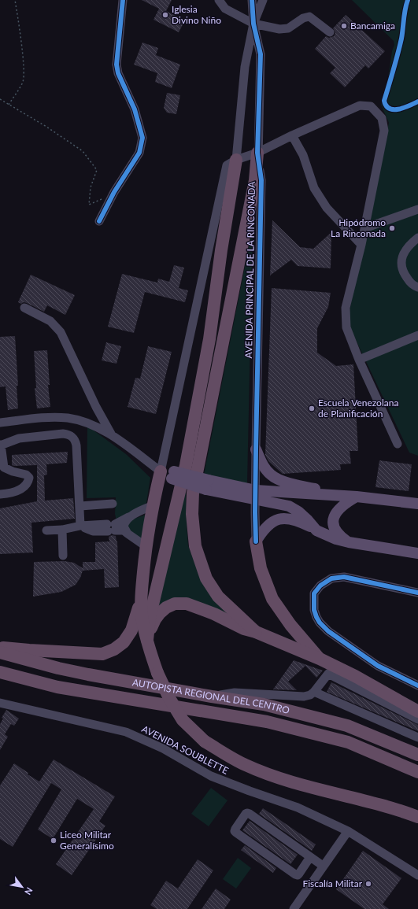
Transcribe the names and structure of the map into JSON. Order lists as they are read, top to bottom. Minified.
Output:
{"streets":{"highway":["AUTOPISTA REGIONAL DEL CENTRO"],"street":["AVENIDA PRINCIPAL DE LA RINCONADA","AVENIDA SOUBLETTE"]},"places":["Iglesia Divino Niño","Bancamiga","Hipódromo La Rinconada","Escuela Venezolana de Planificación","Liceo Militar Generalísimo","Fiscalía Militar"],"north":"bottom right"}
